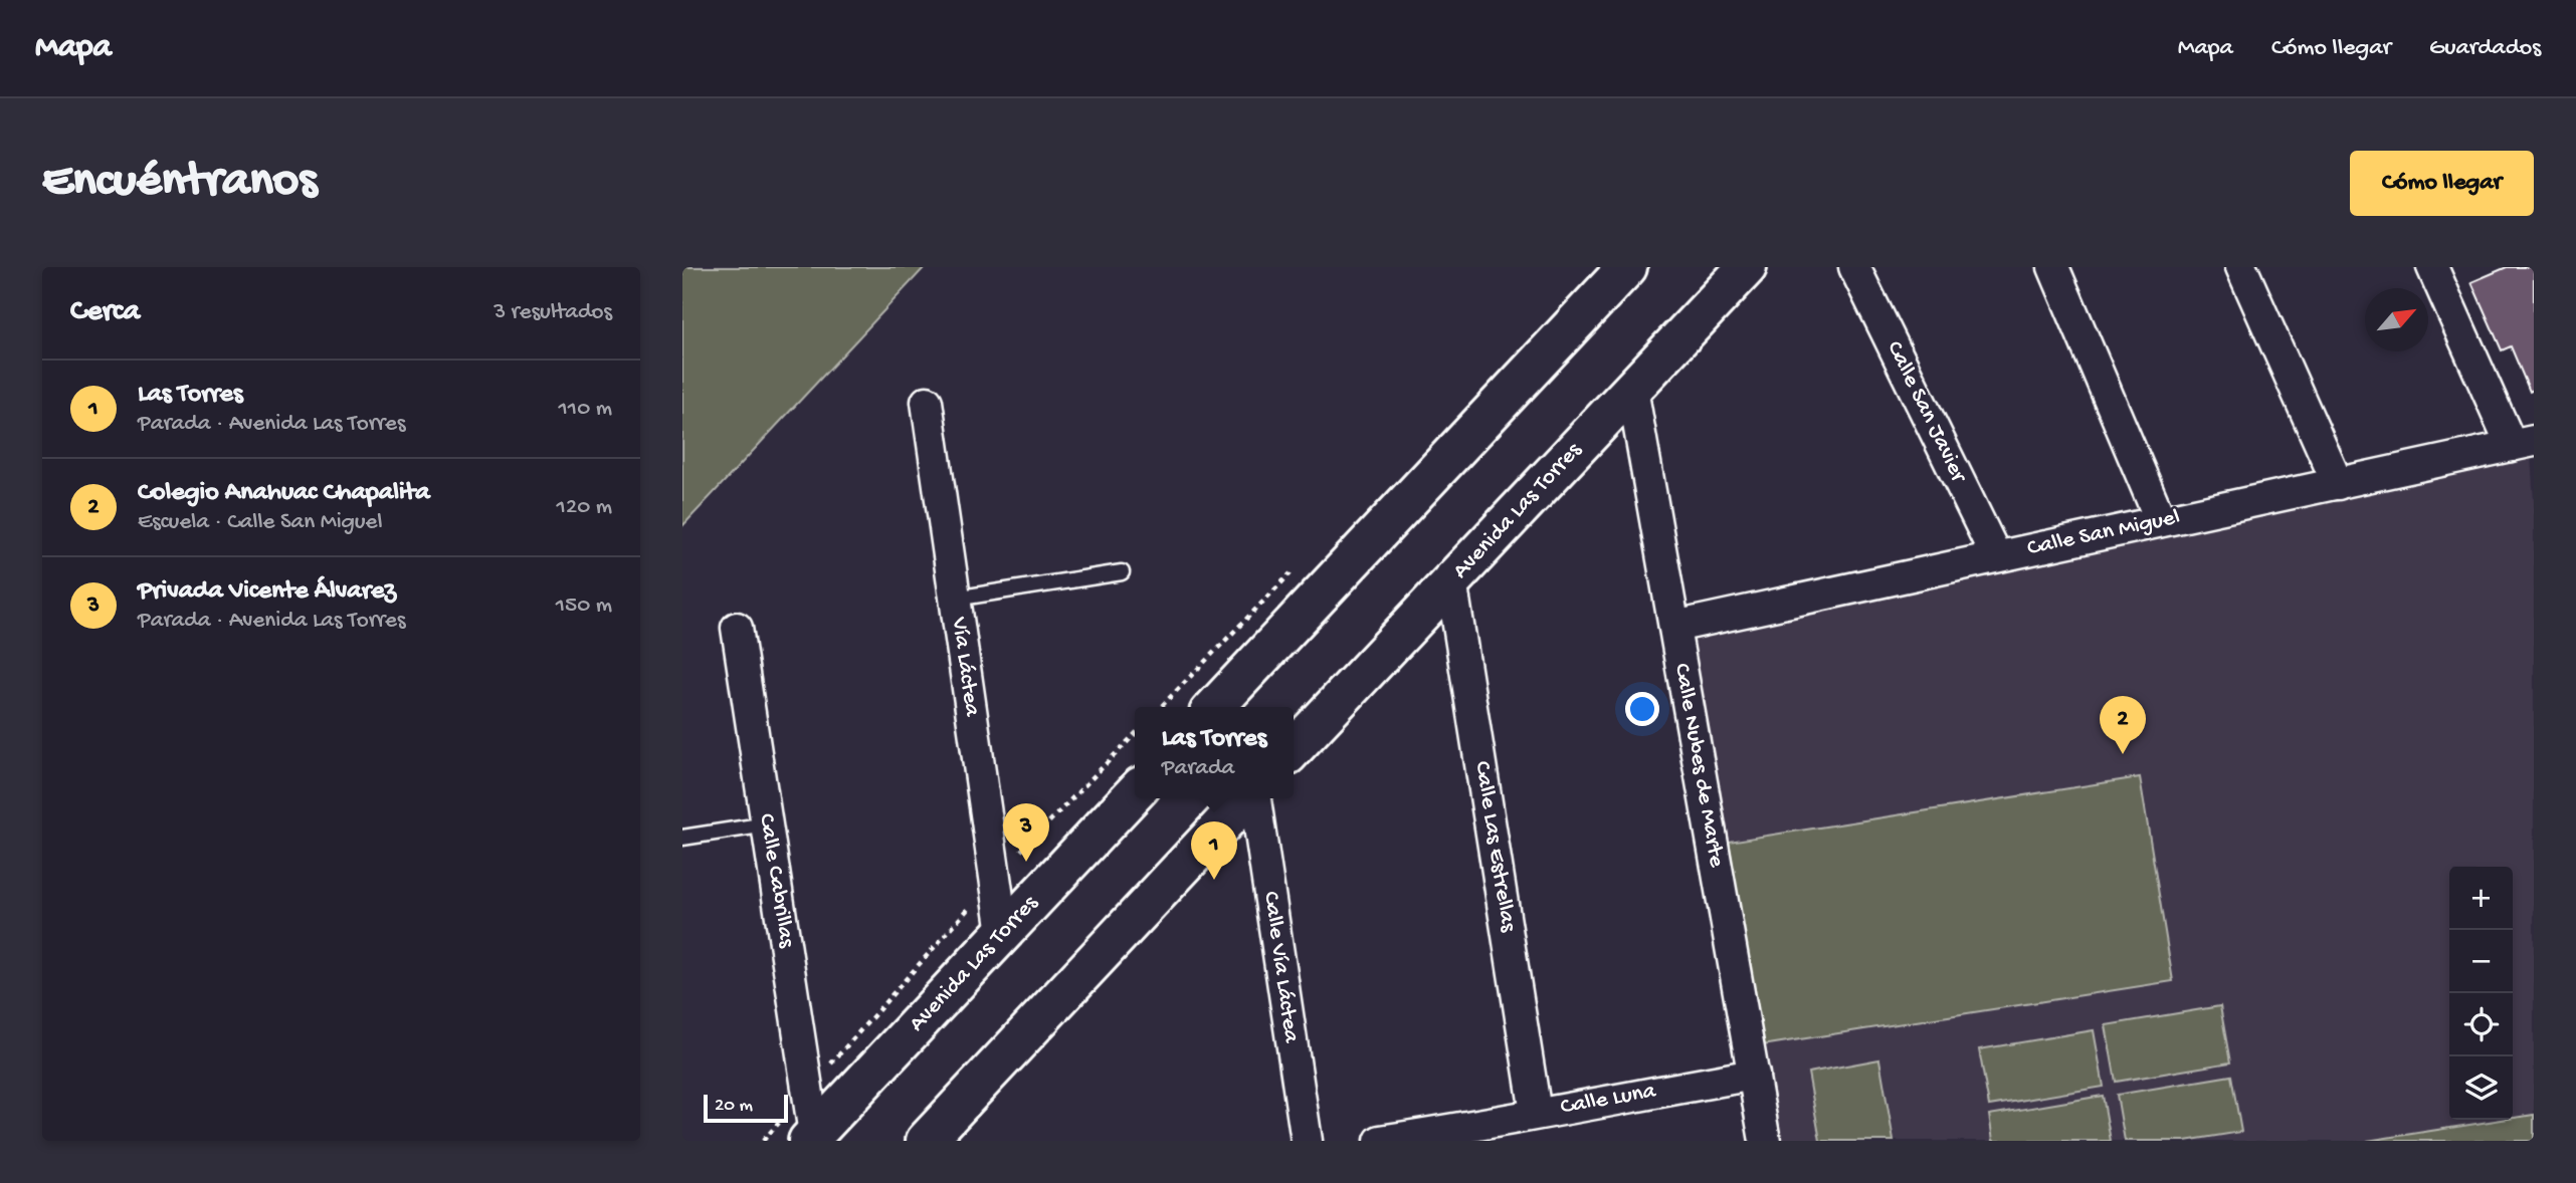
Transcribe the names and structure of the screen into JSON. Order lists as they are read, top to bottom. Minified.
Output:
{"streets":{"main road":["Avenida Las Torres"],"street":["Calle San Javier","Calle San Miguel","Vía Láctea","Calle Nubes de Marte","Calle Las Estrellas","Calle Cabrillas","Calle Vía Láctea","Calle Luna"]},"crossings":[["Calle San Javier","Calle San Miguel"],["Avenida Las Torres","Vía Láctea"],["Avenida Las Torres","Calle Nubes de Marte"],["Avenida Las Torres","Calle Las Estrellas"],["Avenida Las Torres","Calle Cabrillas"],["Calle San Miguel","Calle Nubes de Marte"],["Calle Nubes de Marte","Calle Luna"],["Calle Las Estrellas","Calle Luna"]],"scale_bar":"20 m","north":"top right","page":{"header":"Mapa","nav":["Mapa","Cómo llegar","Guardados"],"buttons":"Cómo llegar","title":"Encuéntranos","heading":["Cerca","3 resultados"],"list":[{"mark":"1","name":"Las Torres","note":"Parada · Avenida Las Torres","value":"110 m"},{"mark":"2","name":"Colegio Anahuac Chapalita","note":"Escuela · Calle San Miguel","value":"120 m"},{"mark":"3","name":"Privada Vicente Álvarez","note":"Parada · Avenida Las Torres","value":"150 m"}],"pins":["2","3","1"],"popup":["Las Torres","Parada"],"map_buttons":["+","−"],"scale":"20 m"}}
